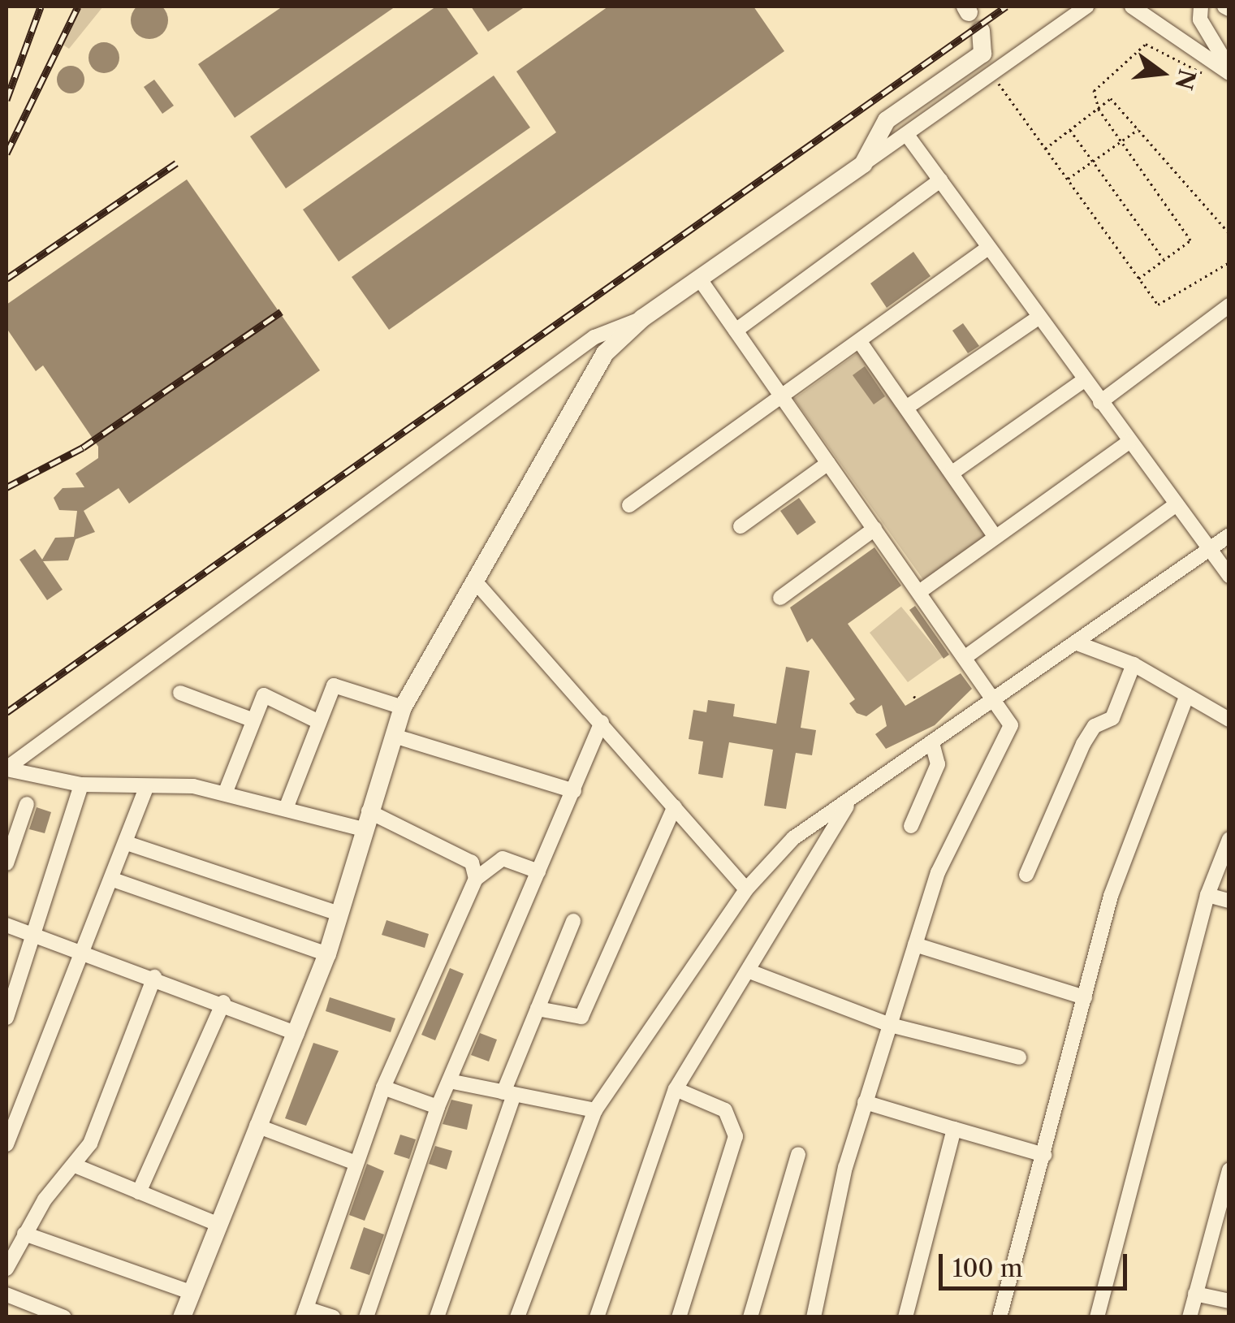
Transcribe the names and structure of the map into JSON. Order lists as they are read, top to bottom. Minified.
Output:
{"scale_bar":"100 m","north":"right"}
